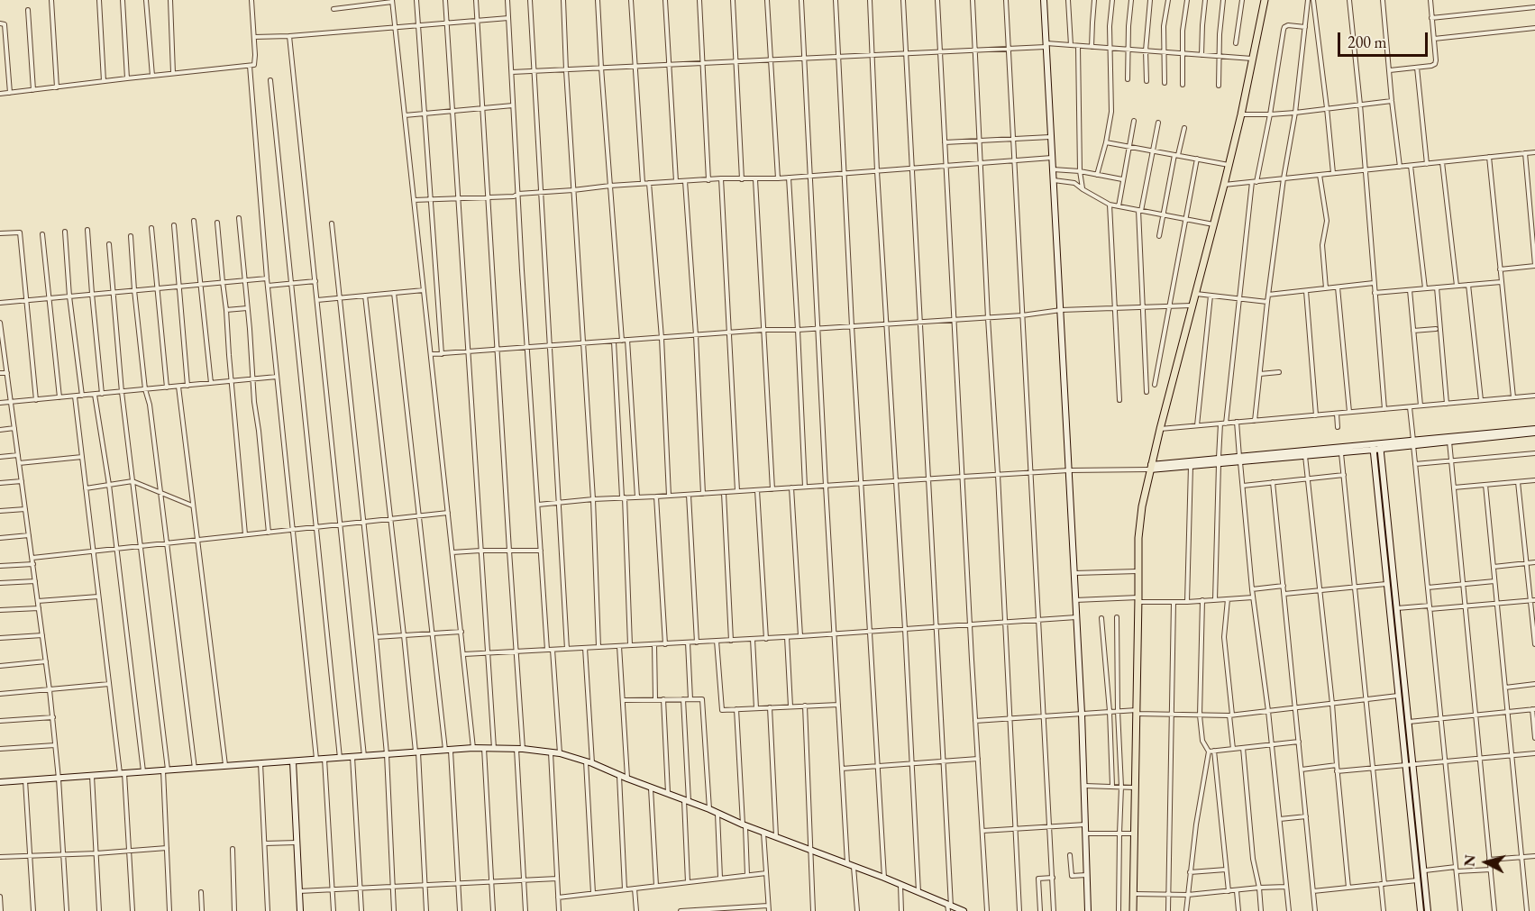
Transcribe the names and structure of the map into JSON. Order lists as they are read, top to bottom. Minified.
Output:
{"scale_bar":"200 m","north":"left"}
